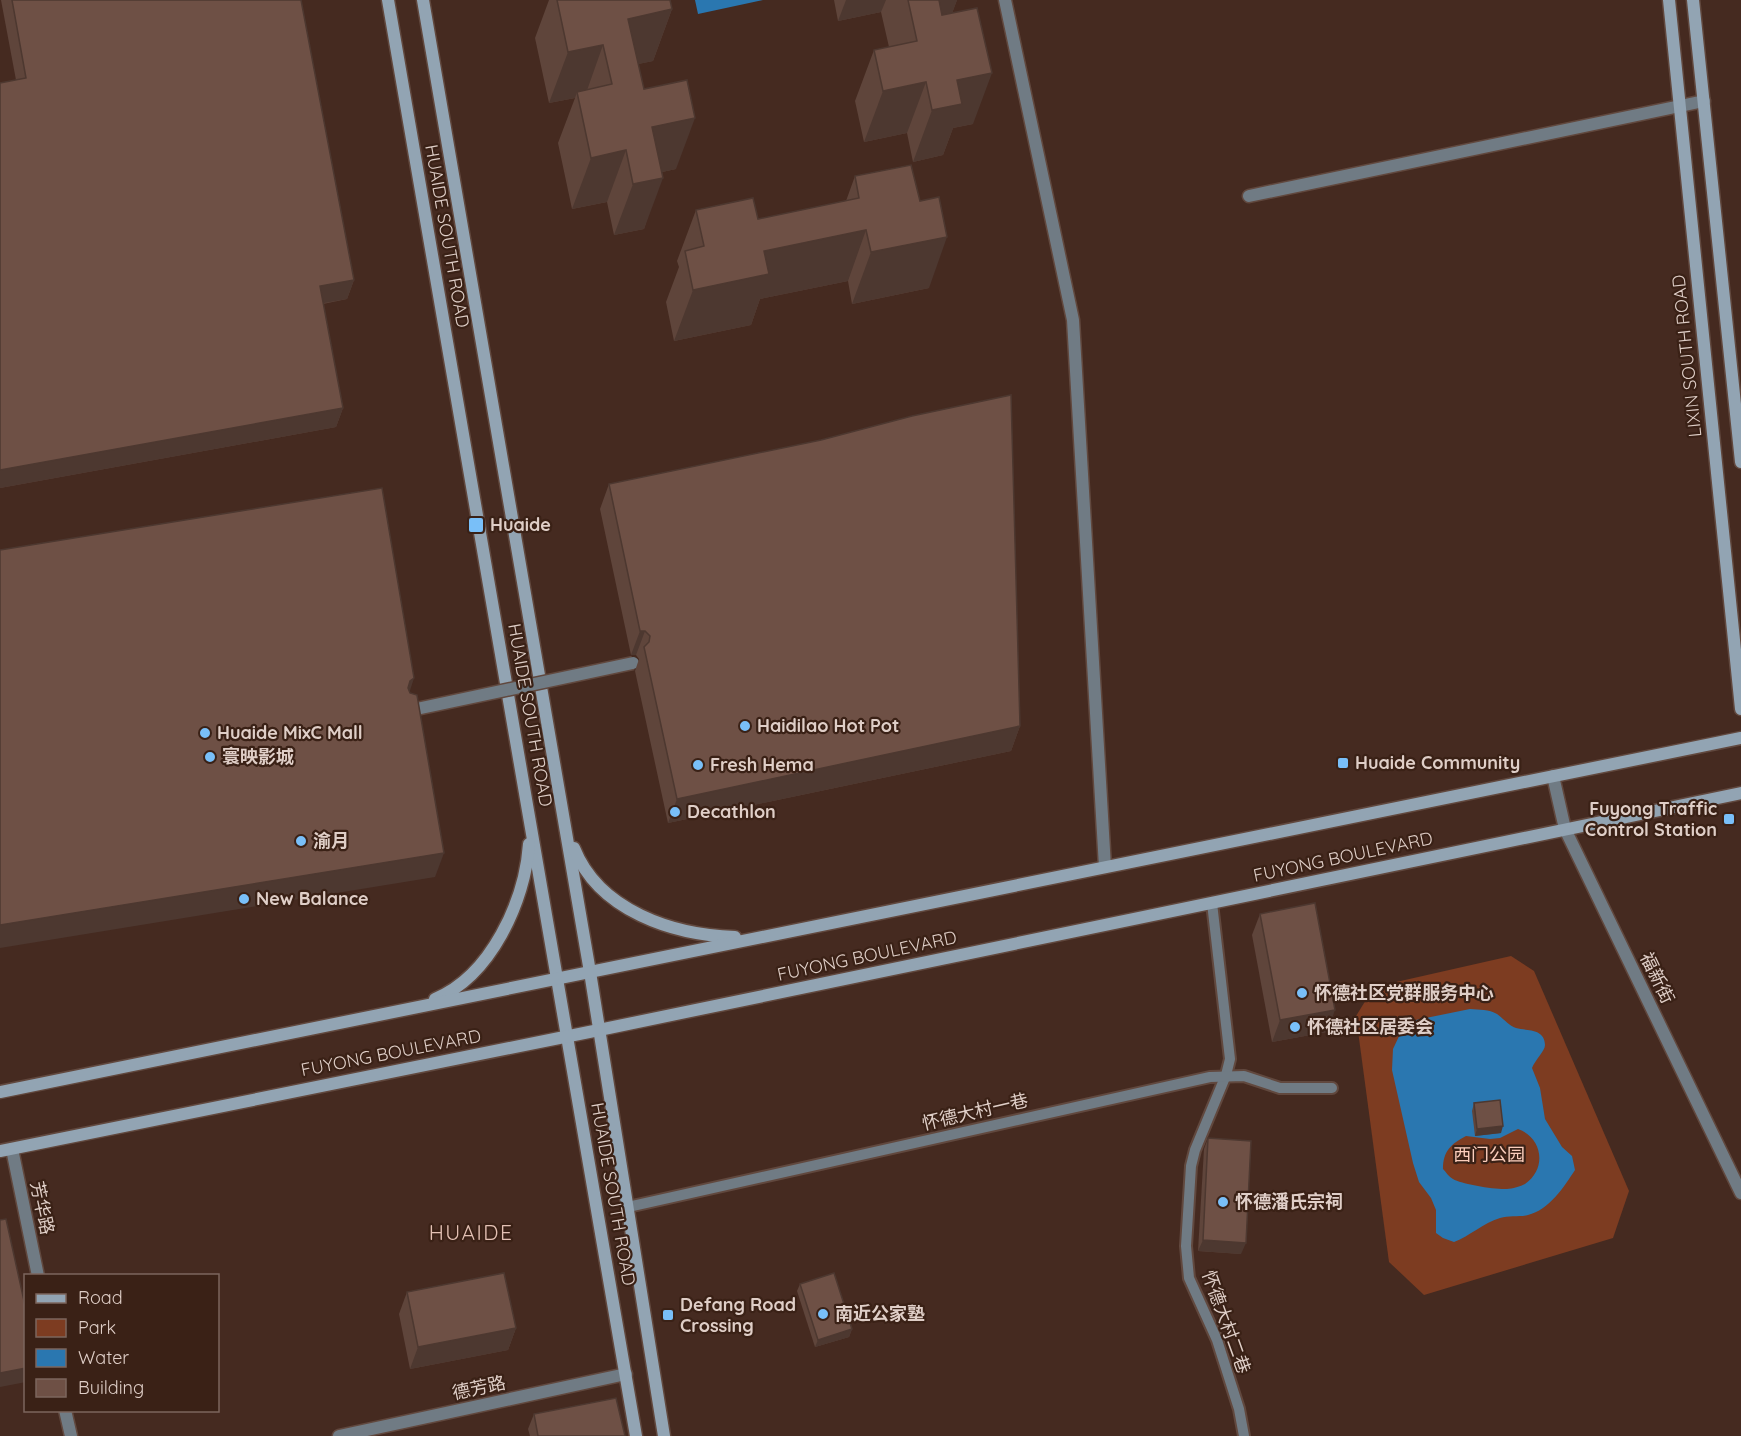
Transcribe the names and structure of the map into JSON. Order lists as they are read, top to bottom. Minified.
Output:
{"streets":{"main road":["HUAIDE SOUTH ROAD","LIXIN SOUTH ROAD","FUYONG BOULEVARD"],"street":["福新街","芳华路","德芳路"],"lane":["怀德大村一巷","怀德大村二巷"]},"crossings":[["HUAIDE SOUTH ROAD","FUYONG BOULEVARD"],["HUAIDE SOUTH ROAD","怀德大村一巷"],["HUAIDE SOUTH ROAD","德芳路"],["FUYONG BOULEVARD","福新街"],["FUYONG BOULEVARD","芳华路"],["FUYONG BOULEVARD","怀德大村二巷"],["怀德大村一巷","怀德大村二巷"]],"districts":["HUAIDE"],"parks":["西门公园"],"places":{"transit":["Huaide","Huaide Community","Fuyong Traffic Control Station","Defang Road Crossing"],"other":["Haidilao Hot Pot","Huaide MixC Mall","寰映影城","Fresh Hema","Decathlon","渝月","New Balance","怀德社区党群服务中心","怀德社区居委会","怀德潘氏宗祠","南近公家塾"]},"legend":["Road","Park","Water","Building"]}
